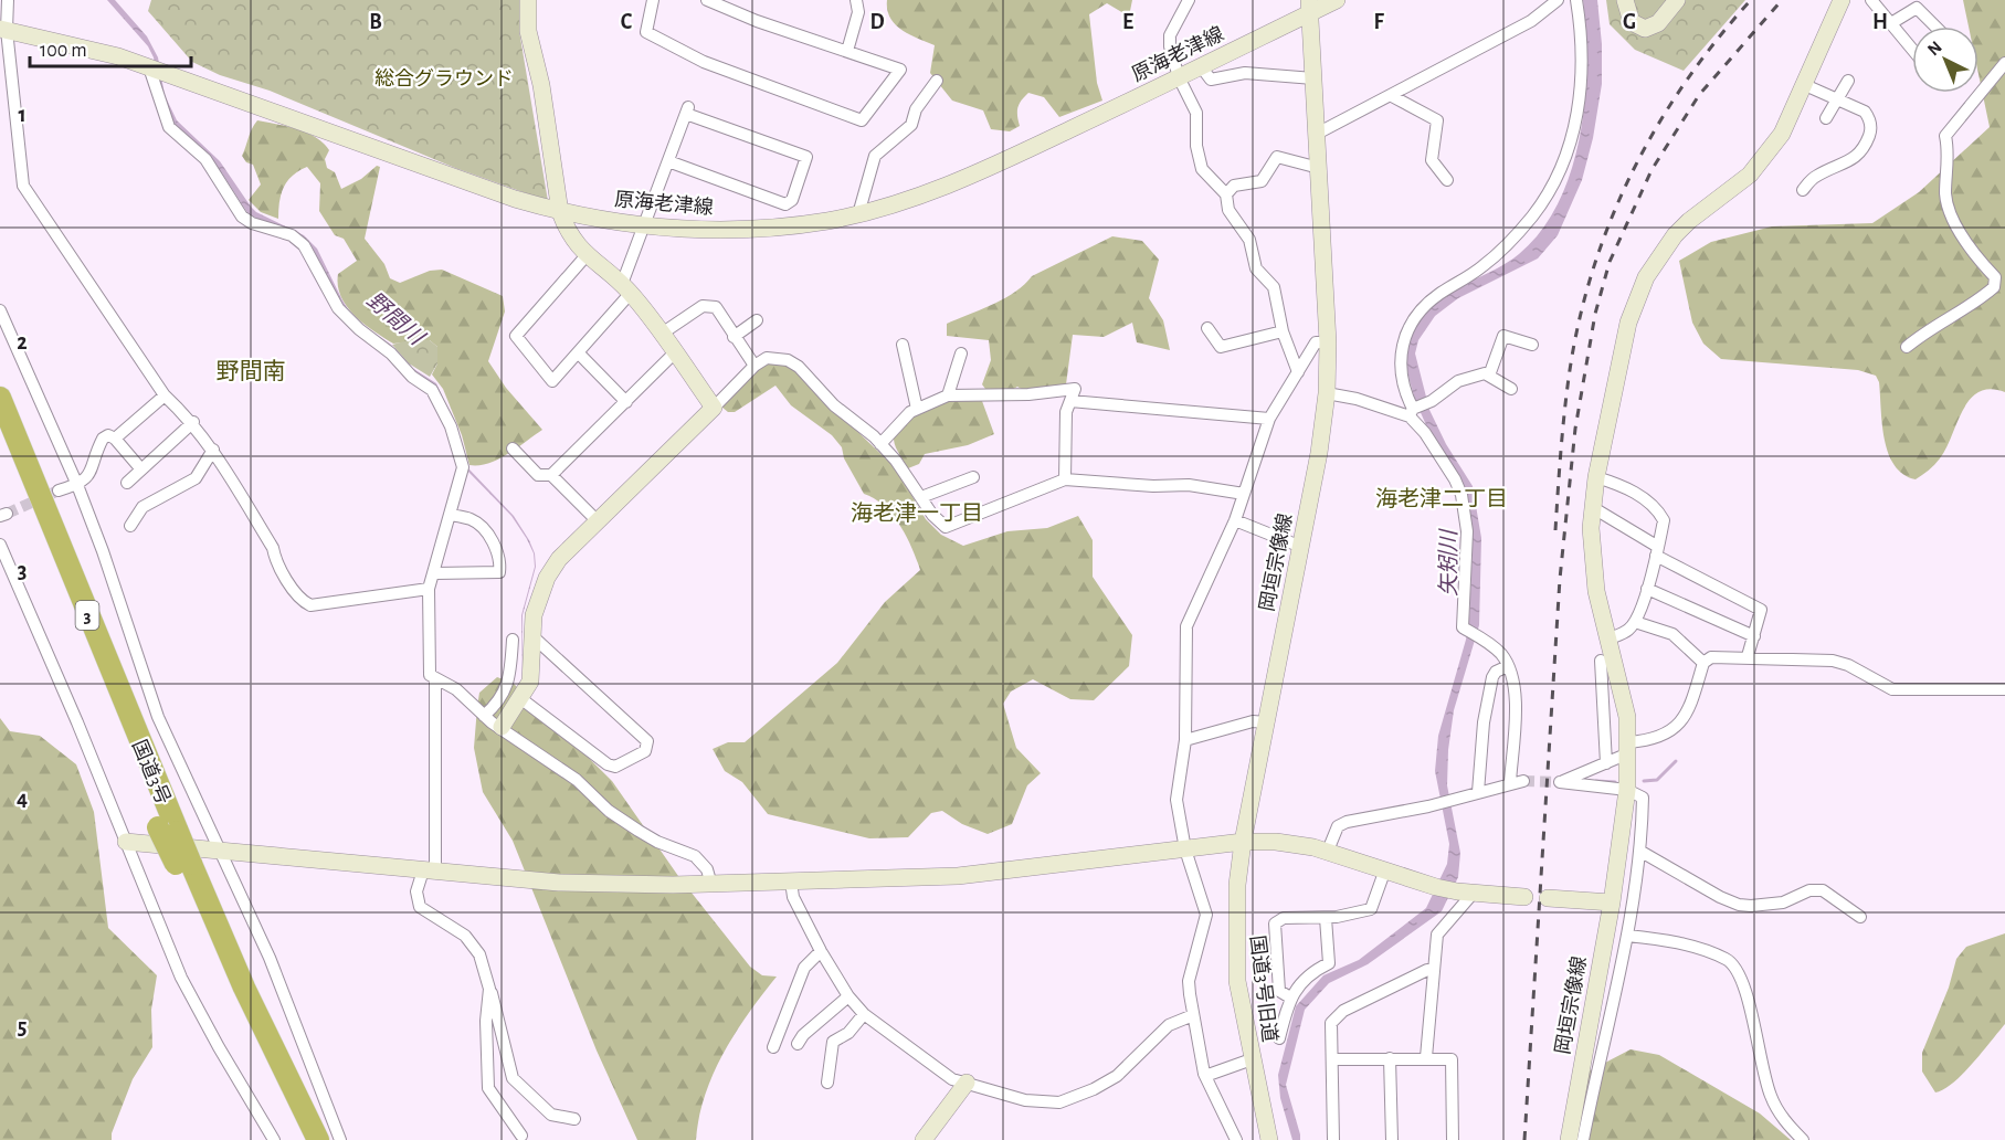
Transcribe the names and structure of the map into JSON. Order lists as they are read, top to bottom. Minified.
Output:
{"streets":{"highway":["3","国道3号"],"street":["原海老津線","岡垣宗像線","国道3号旧道"]},"crossings":[["原海老津線","岡垣宗像線"],["岡垣宗像線","国道3号旧道"]],"districts":["野間南","海老津二丁目","海老津一丁目"],"water":["野間川","矢矧川"],"parks":["総合グラウンド"],"scale_bar":"100 m","north":"top left","grid":{"columns":["B","C","D","E","F","G","H"],"rows":["1","2","3","4","5"]}}
